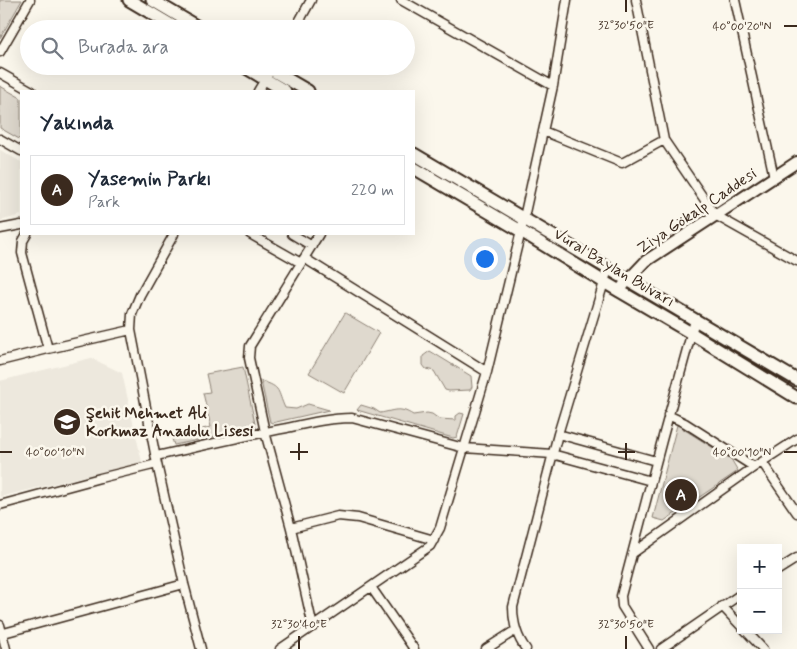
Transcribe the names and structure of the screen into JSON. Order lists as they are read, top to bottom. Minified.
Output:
{"streets":{"main road":["Vural Baylan Bulvarı"],"street":["Ziya Gökalp Caddesi"]},"crossings":[["Ziya Gökalp Caddesi","Vural Baylan Bulvarı"]],"places":{"school or university":["Şehit Mehmet Ali Korkmaz Anadolu Lisesi"]},"page":{"search":"Burada ara","heading":"Yakında","list":[{"mark":"A","name":"Yasemin Parkı","note":"Park","value":"220 m"}],"pins":"A","map_buttons":["+","−"]},"coordinates":["32°30'50\"E","40°00'20\"N","40°00'10\"N","32°30'40\"E"]}
